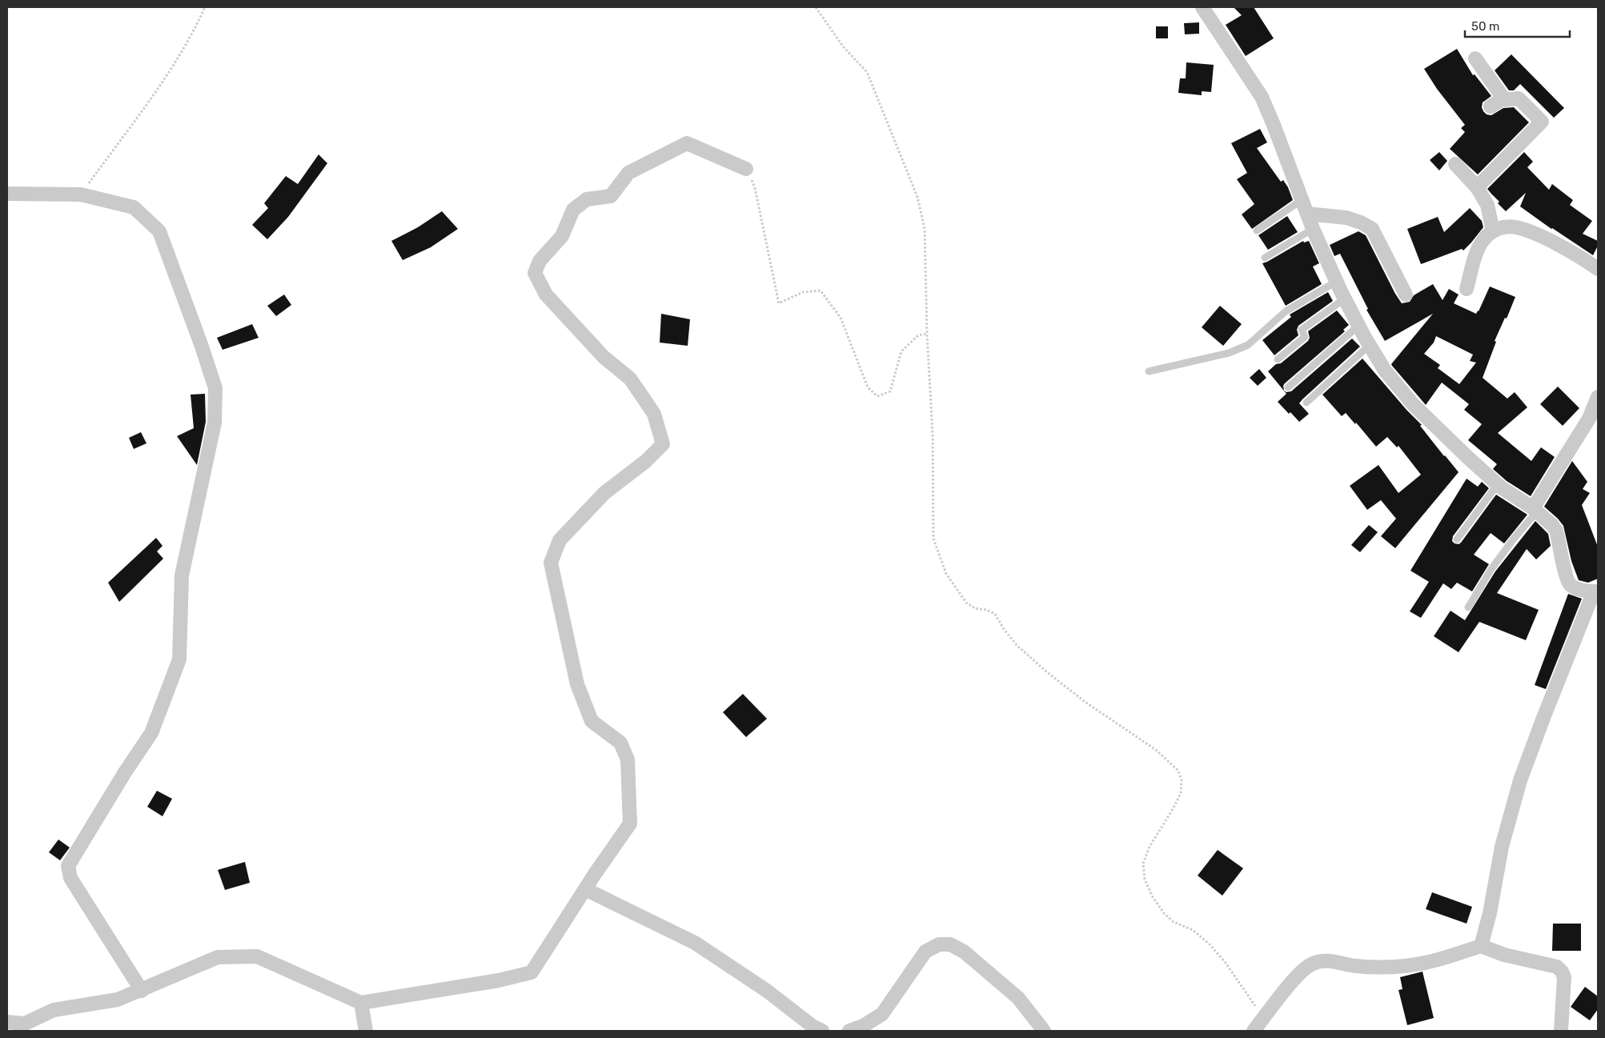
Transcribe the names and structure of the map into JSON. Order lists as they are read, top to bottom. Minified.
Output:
{"scale_bar":"50 m"}
